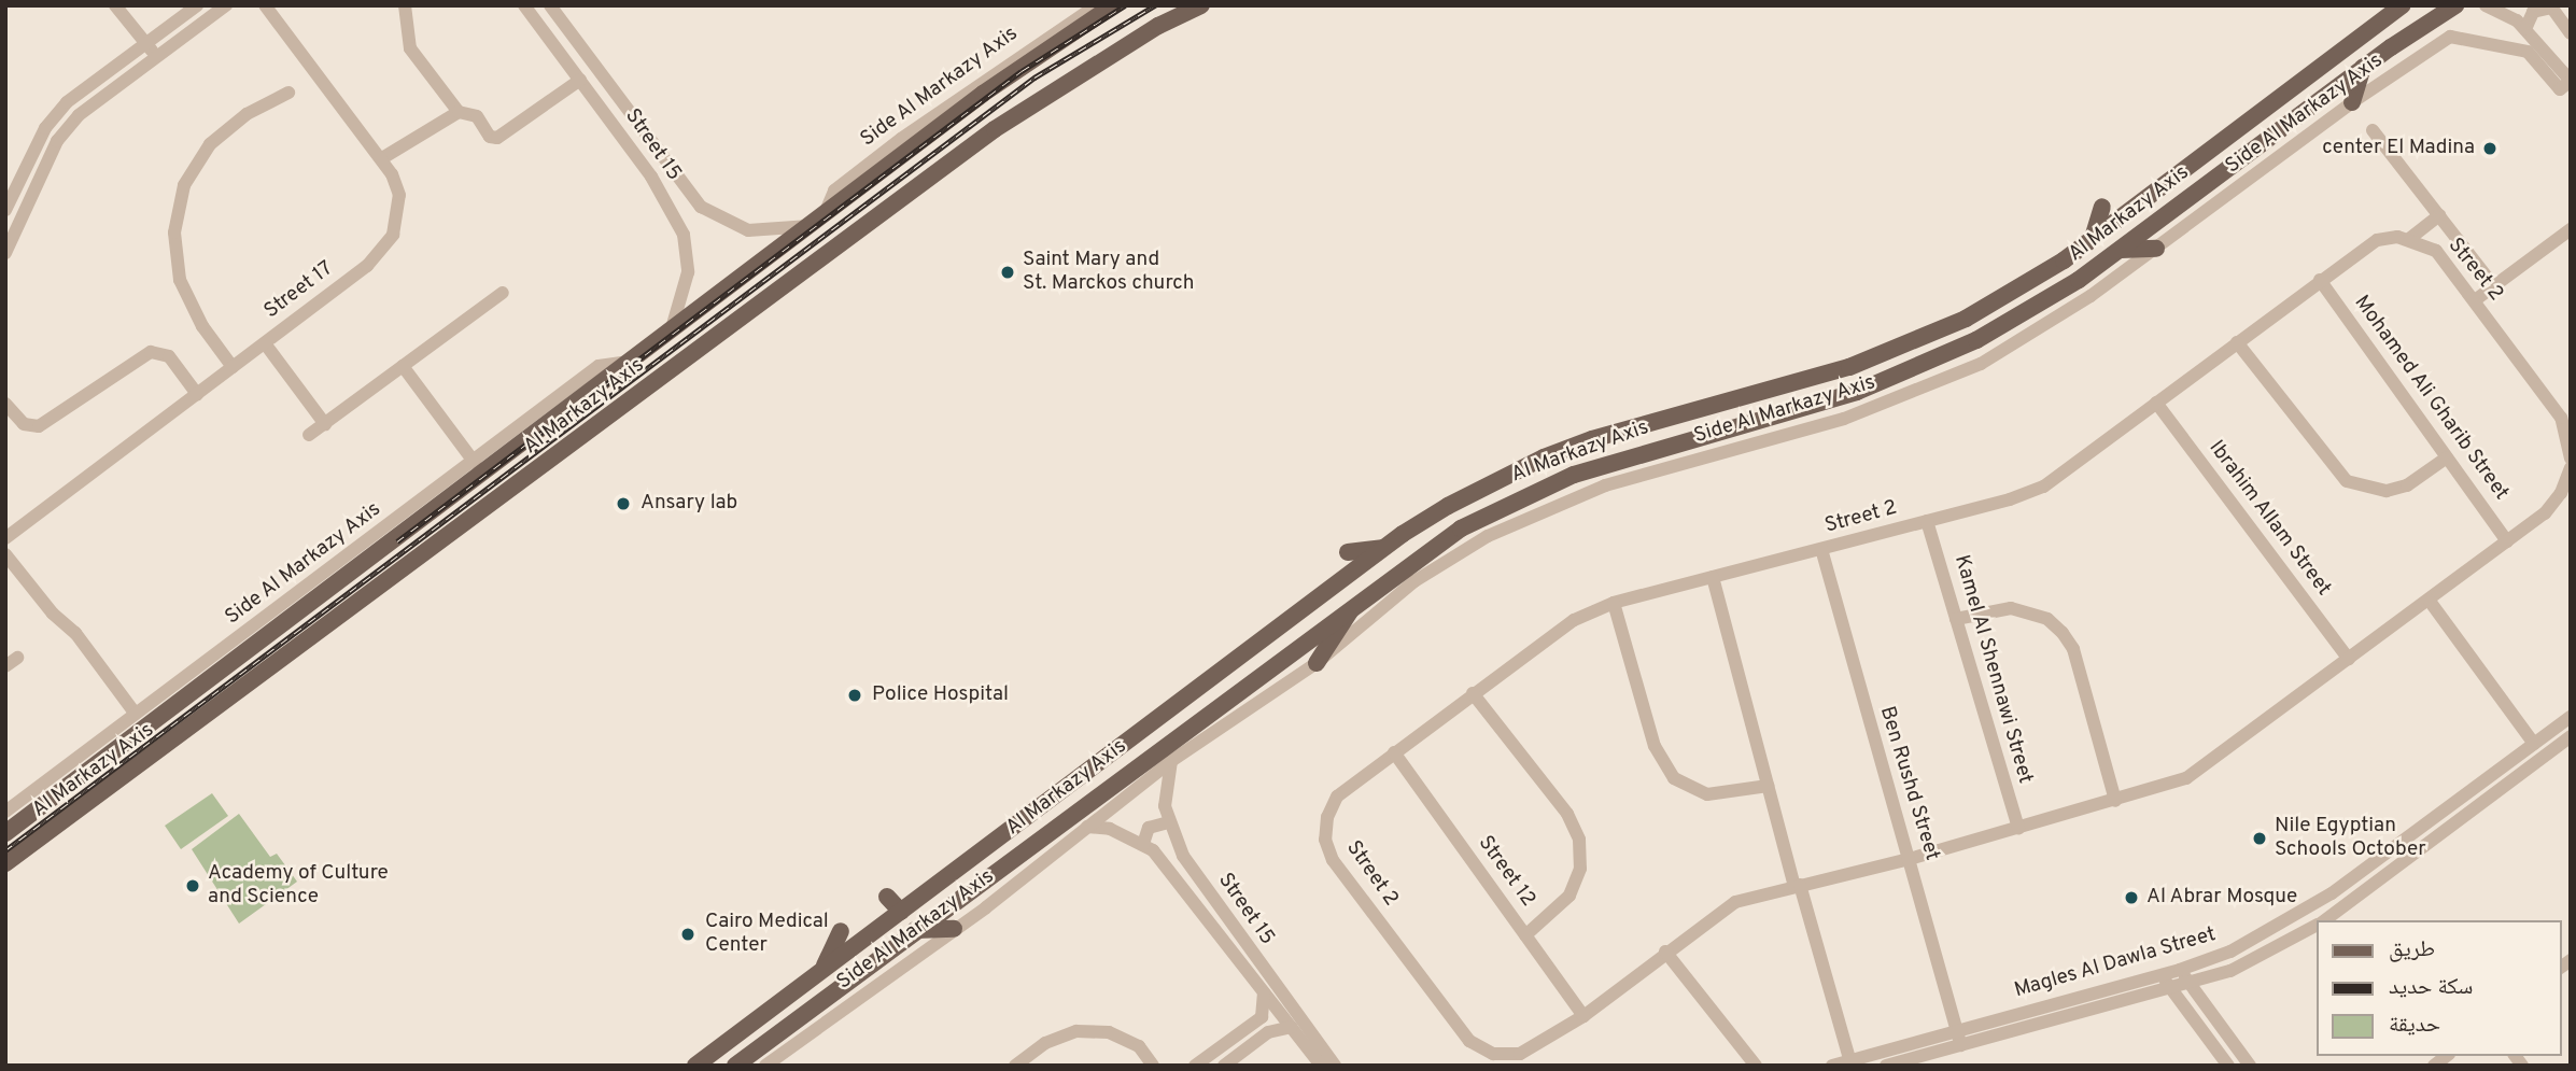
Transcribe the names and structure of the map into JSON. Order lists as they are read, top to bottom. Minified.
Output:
{"streets":{"main road":["Al Markazy Axis"],"street":["Side Al Markazy Axis","Street 15","Street 2","Street 17","Mohamed Ali Gharib Street","Ibrahim Allam Street","Kamel Al Shennawi Street","Ben Rushd Street","Street 12","Magles Al Dawla Street"]},"crossings":[["Side Al Markazy Axis","Street 15"],["Side Al Markazy Axis","Al Markazy Axis"],["Street 15","Al Markazy Axis"],["Street 2","Mohamed Ali Gharib Street"],["Street 2","Ibrahim Allam Street"],["Street 2","Kamel Al Shennawi Street"],["Street 2","Ben Rushd Street"],["Street 2","Street 12"],["Ben Rushd Street","Magles Al Dawla Street"]],"places":["center El Madina","Saint Mary and St. Marckos church","Ansary lab","Police Hospital","Nile Egyptian Schools October","Academy of Culture and Science","Al Abrar Mosque","Cairo Medical Center"],"legend":["طريق","سكة حديد","حديقة"]}
